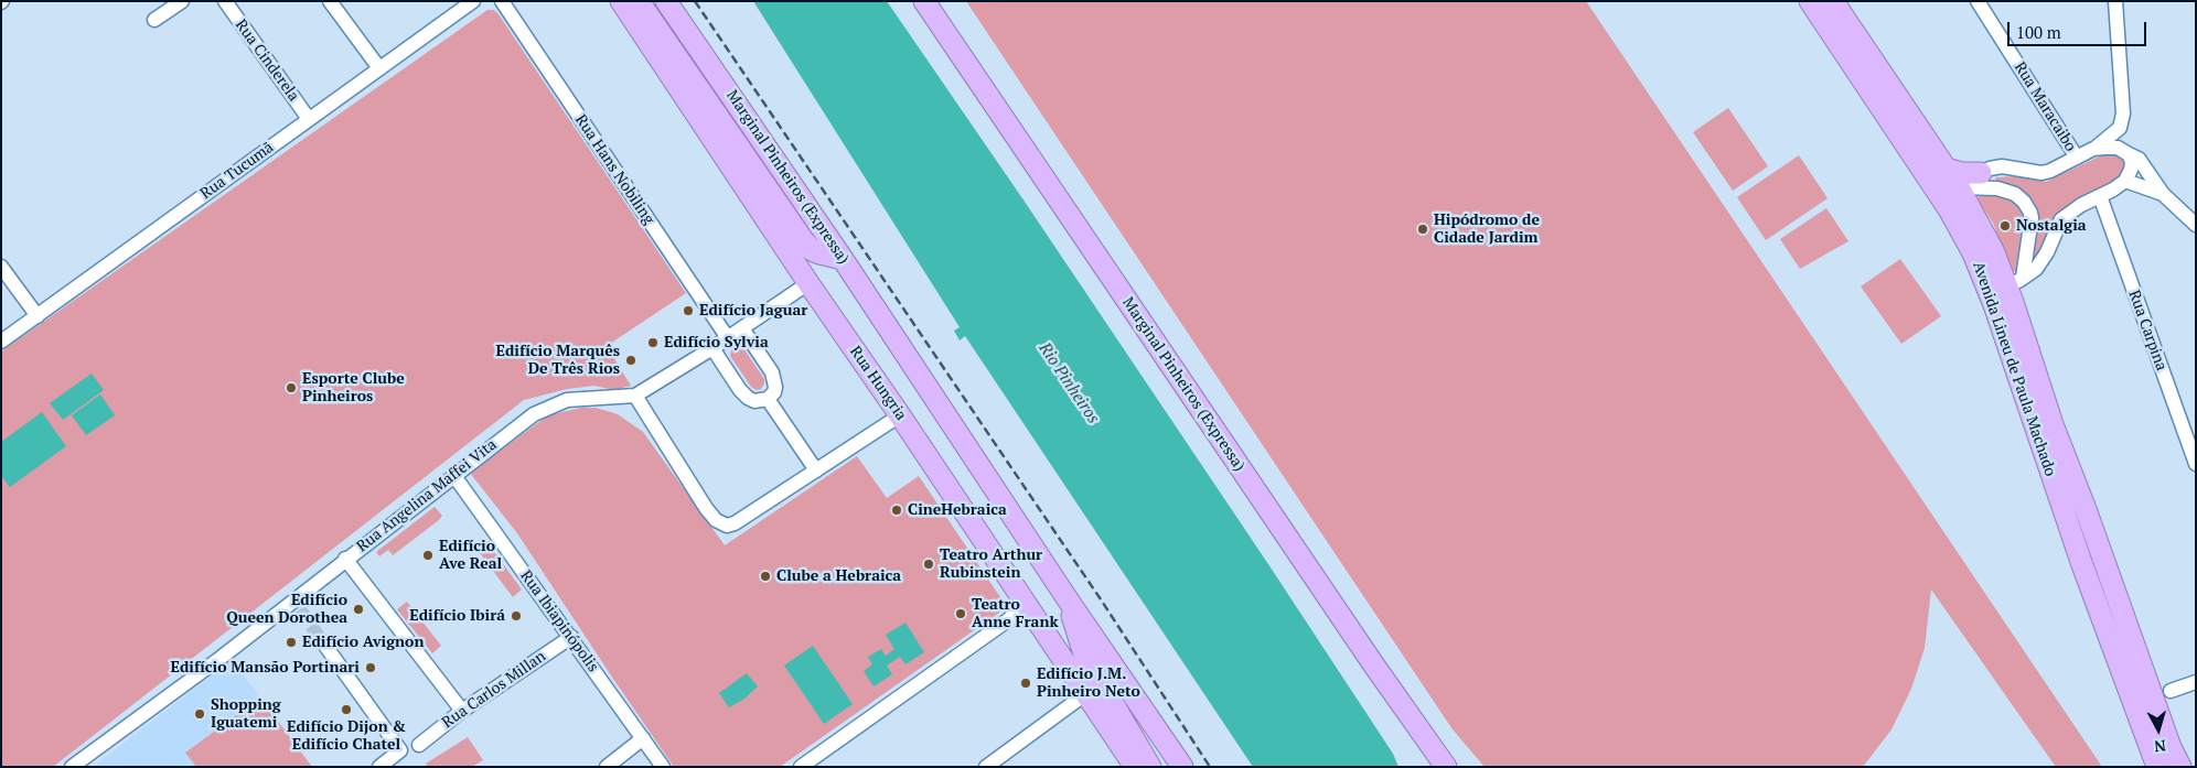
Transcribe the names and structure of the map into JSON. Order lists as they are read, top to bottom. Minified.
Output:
{"streets":{"highway":["Marginal Pinheiros (Expressa)","Avenida Lineu de Paula Machado","Rua Hungria"],"street":["Rua Cinderela","Rua Maracaibo","Rua Hans Nobiling","Rua Tucumã","Rua Carpina","Rua Angelina Maffei Vita","Rua Ibiapinópolis","Rua Carlos Millan"]},"crossings":[["Rua Cinderela","Rua Tucumã"],["Rua Hans Nobiling","Rua Angelina Maffei Vita"],["Rua Hungria","Rua Angelina Maffei Vita"],["Rua Angelina Maffei Vita","Rua Ibiapinópolis"],["Rua Ibiapinópolis","Rua Carlos Millan"]],"water":["Rio Pinheiros"],"places":["Nostalgia","Hipódromo de Cidade Jardim","Edifício Jaguar","Edifício Sylvia","Edifício Marquês De Três Rios","Esporte Clube Pinheiros","CineHebraica","Edifício Ave Real","Teatro Arthur Rubinstein","Clube a Hebraica","Edifício Queen Dorothea","Teatro Anne Frank","Edifício Ibirá","Edifício Avignon","Edifício Mansão Portinari","Edifício J.M. Pinheiro Neto","Edifício Dijon & Edifício Chatel","Shopping Iguatemi"],"scale_bar":"100 m","north":"bottom"}
